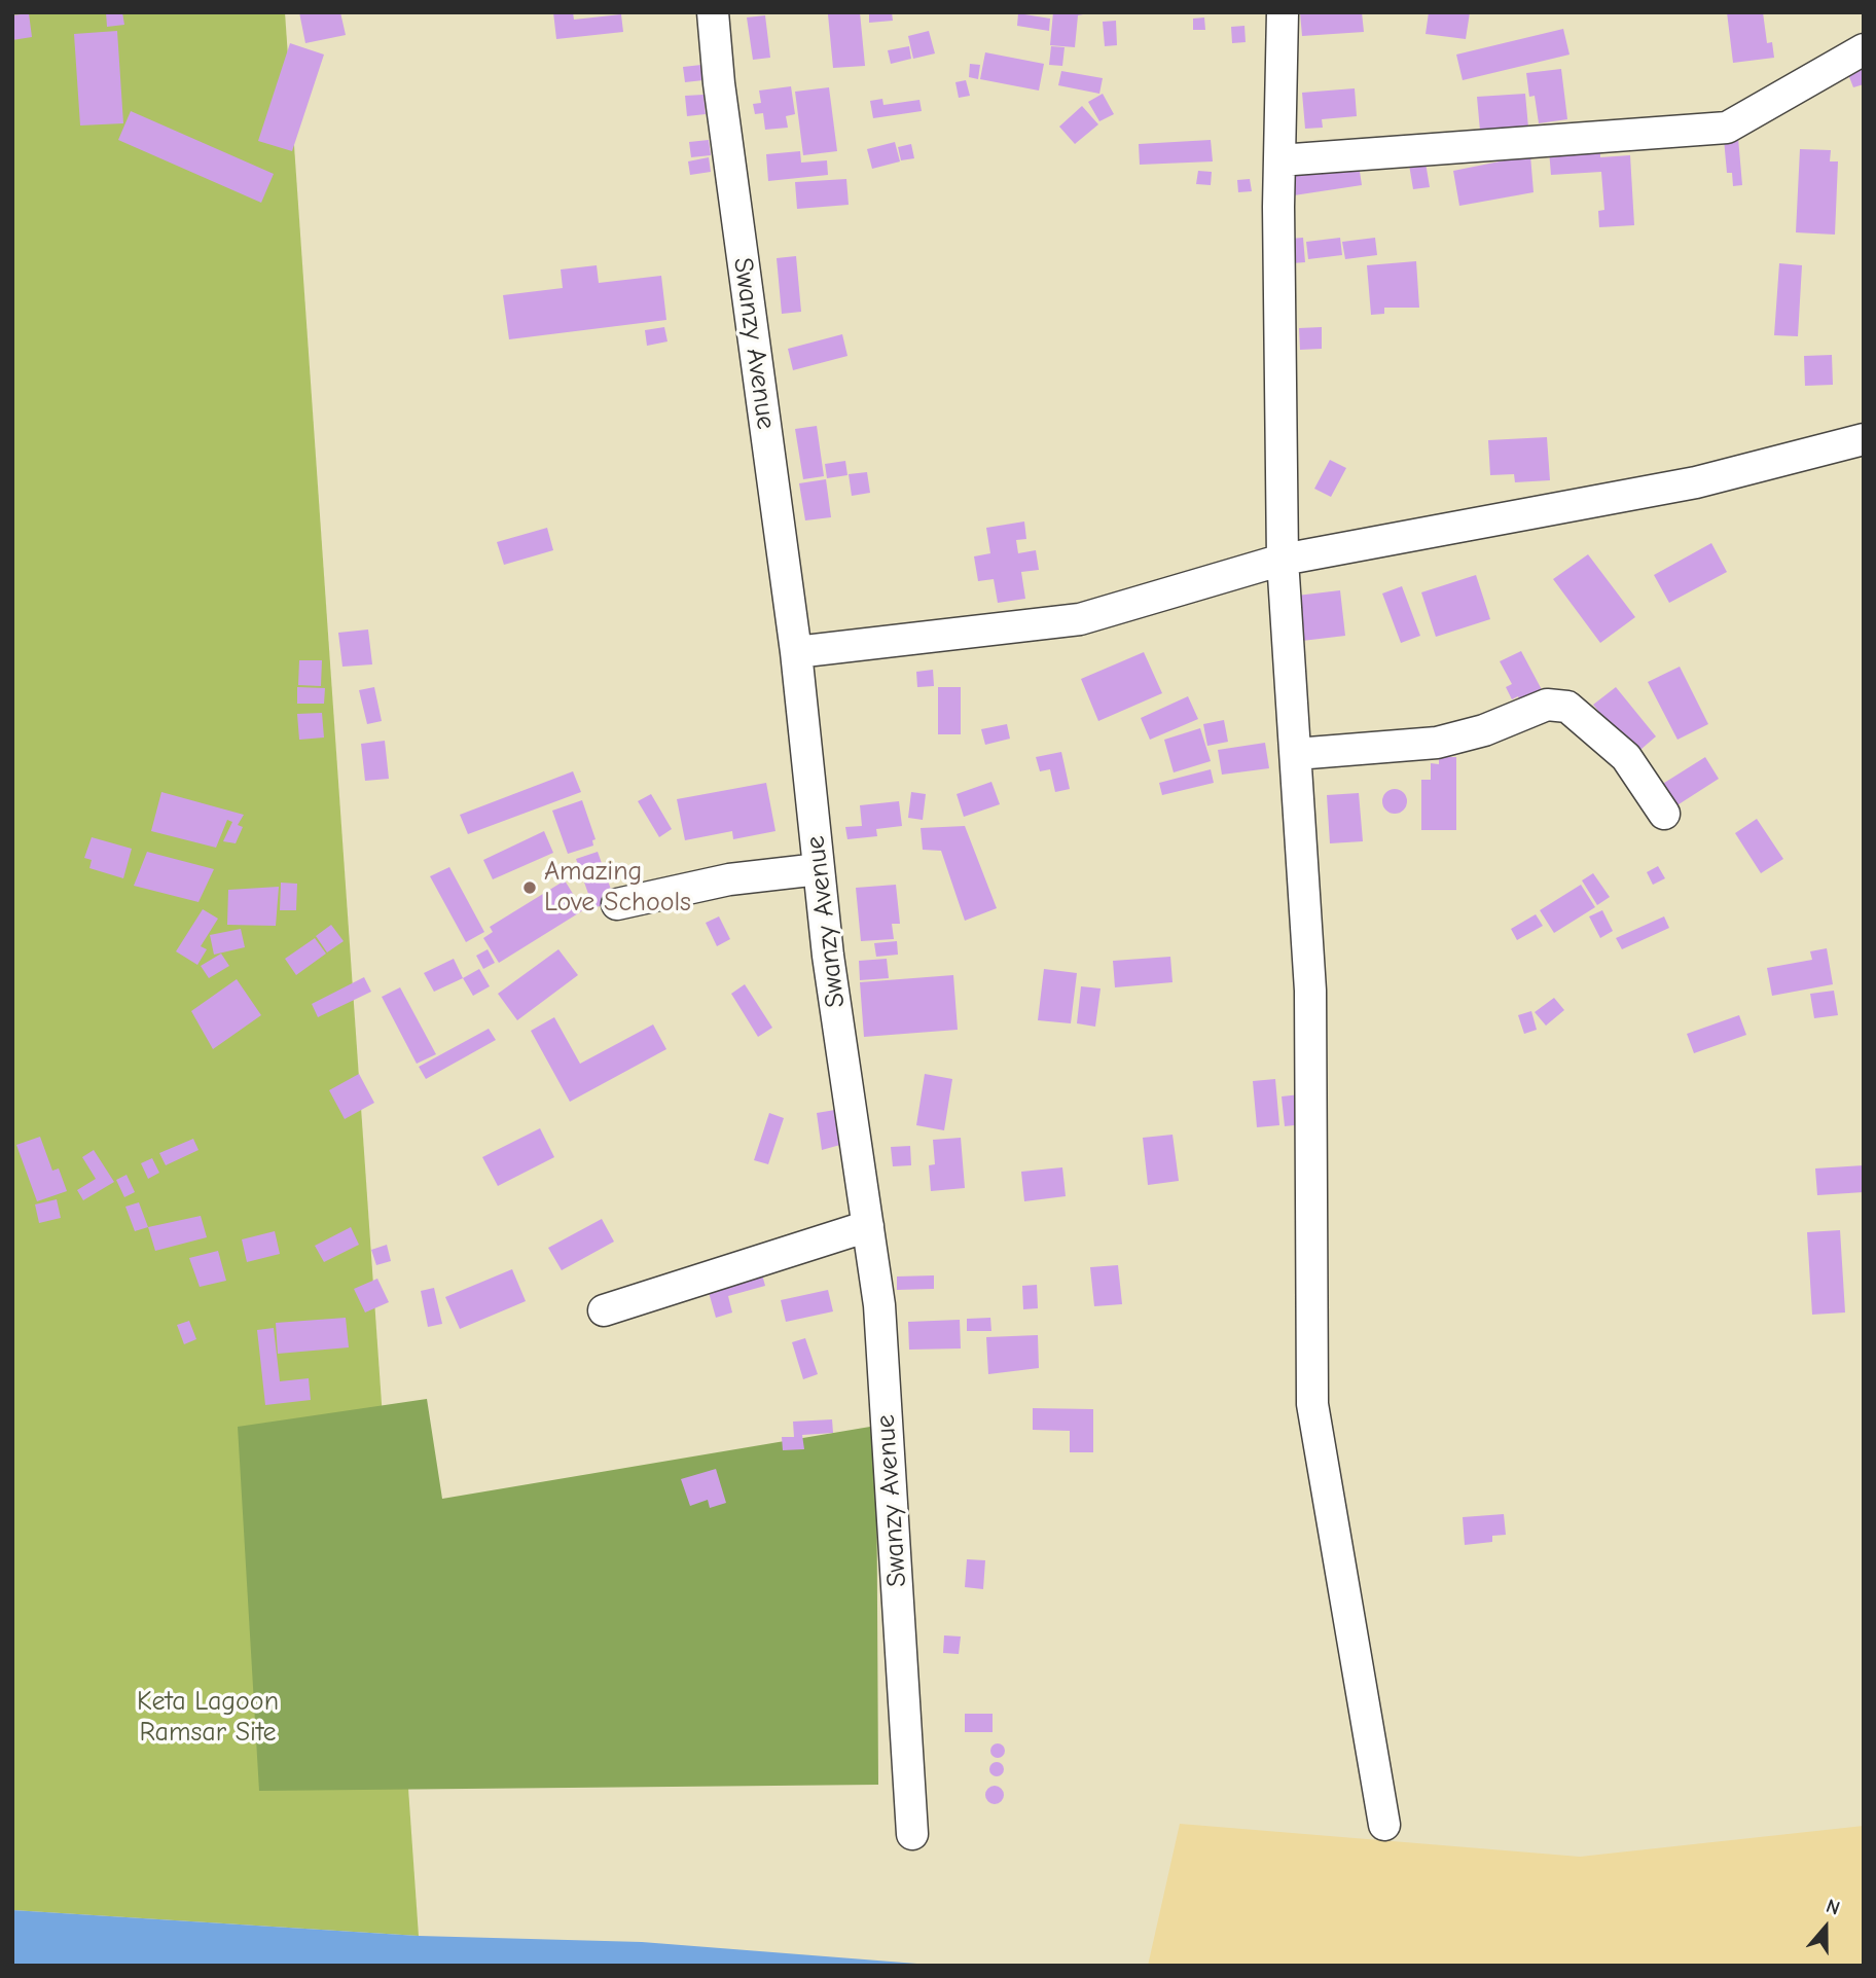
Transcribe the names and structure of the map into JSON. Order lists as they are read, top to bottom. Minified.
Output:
{"streets":{"street":["Swanzy Avenue"]},"parks":["Keta Lagoon Ramsar Site"],"places":["Amazing Love Schools"],"north":"top"}
